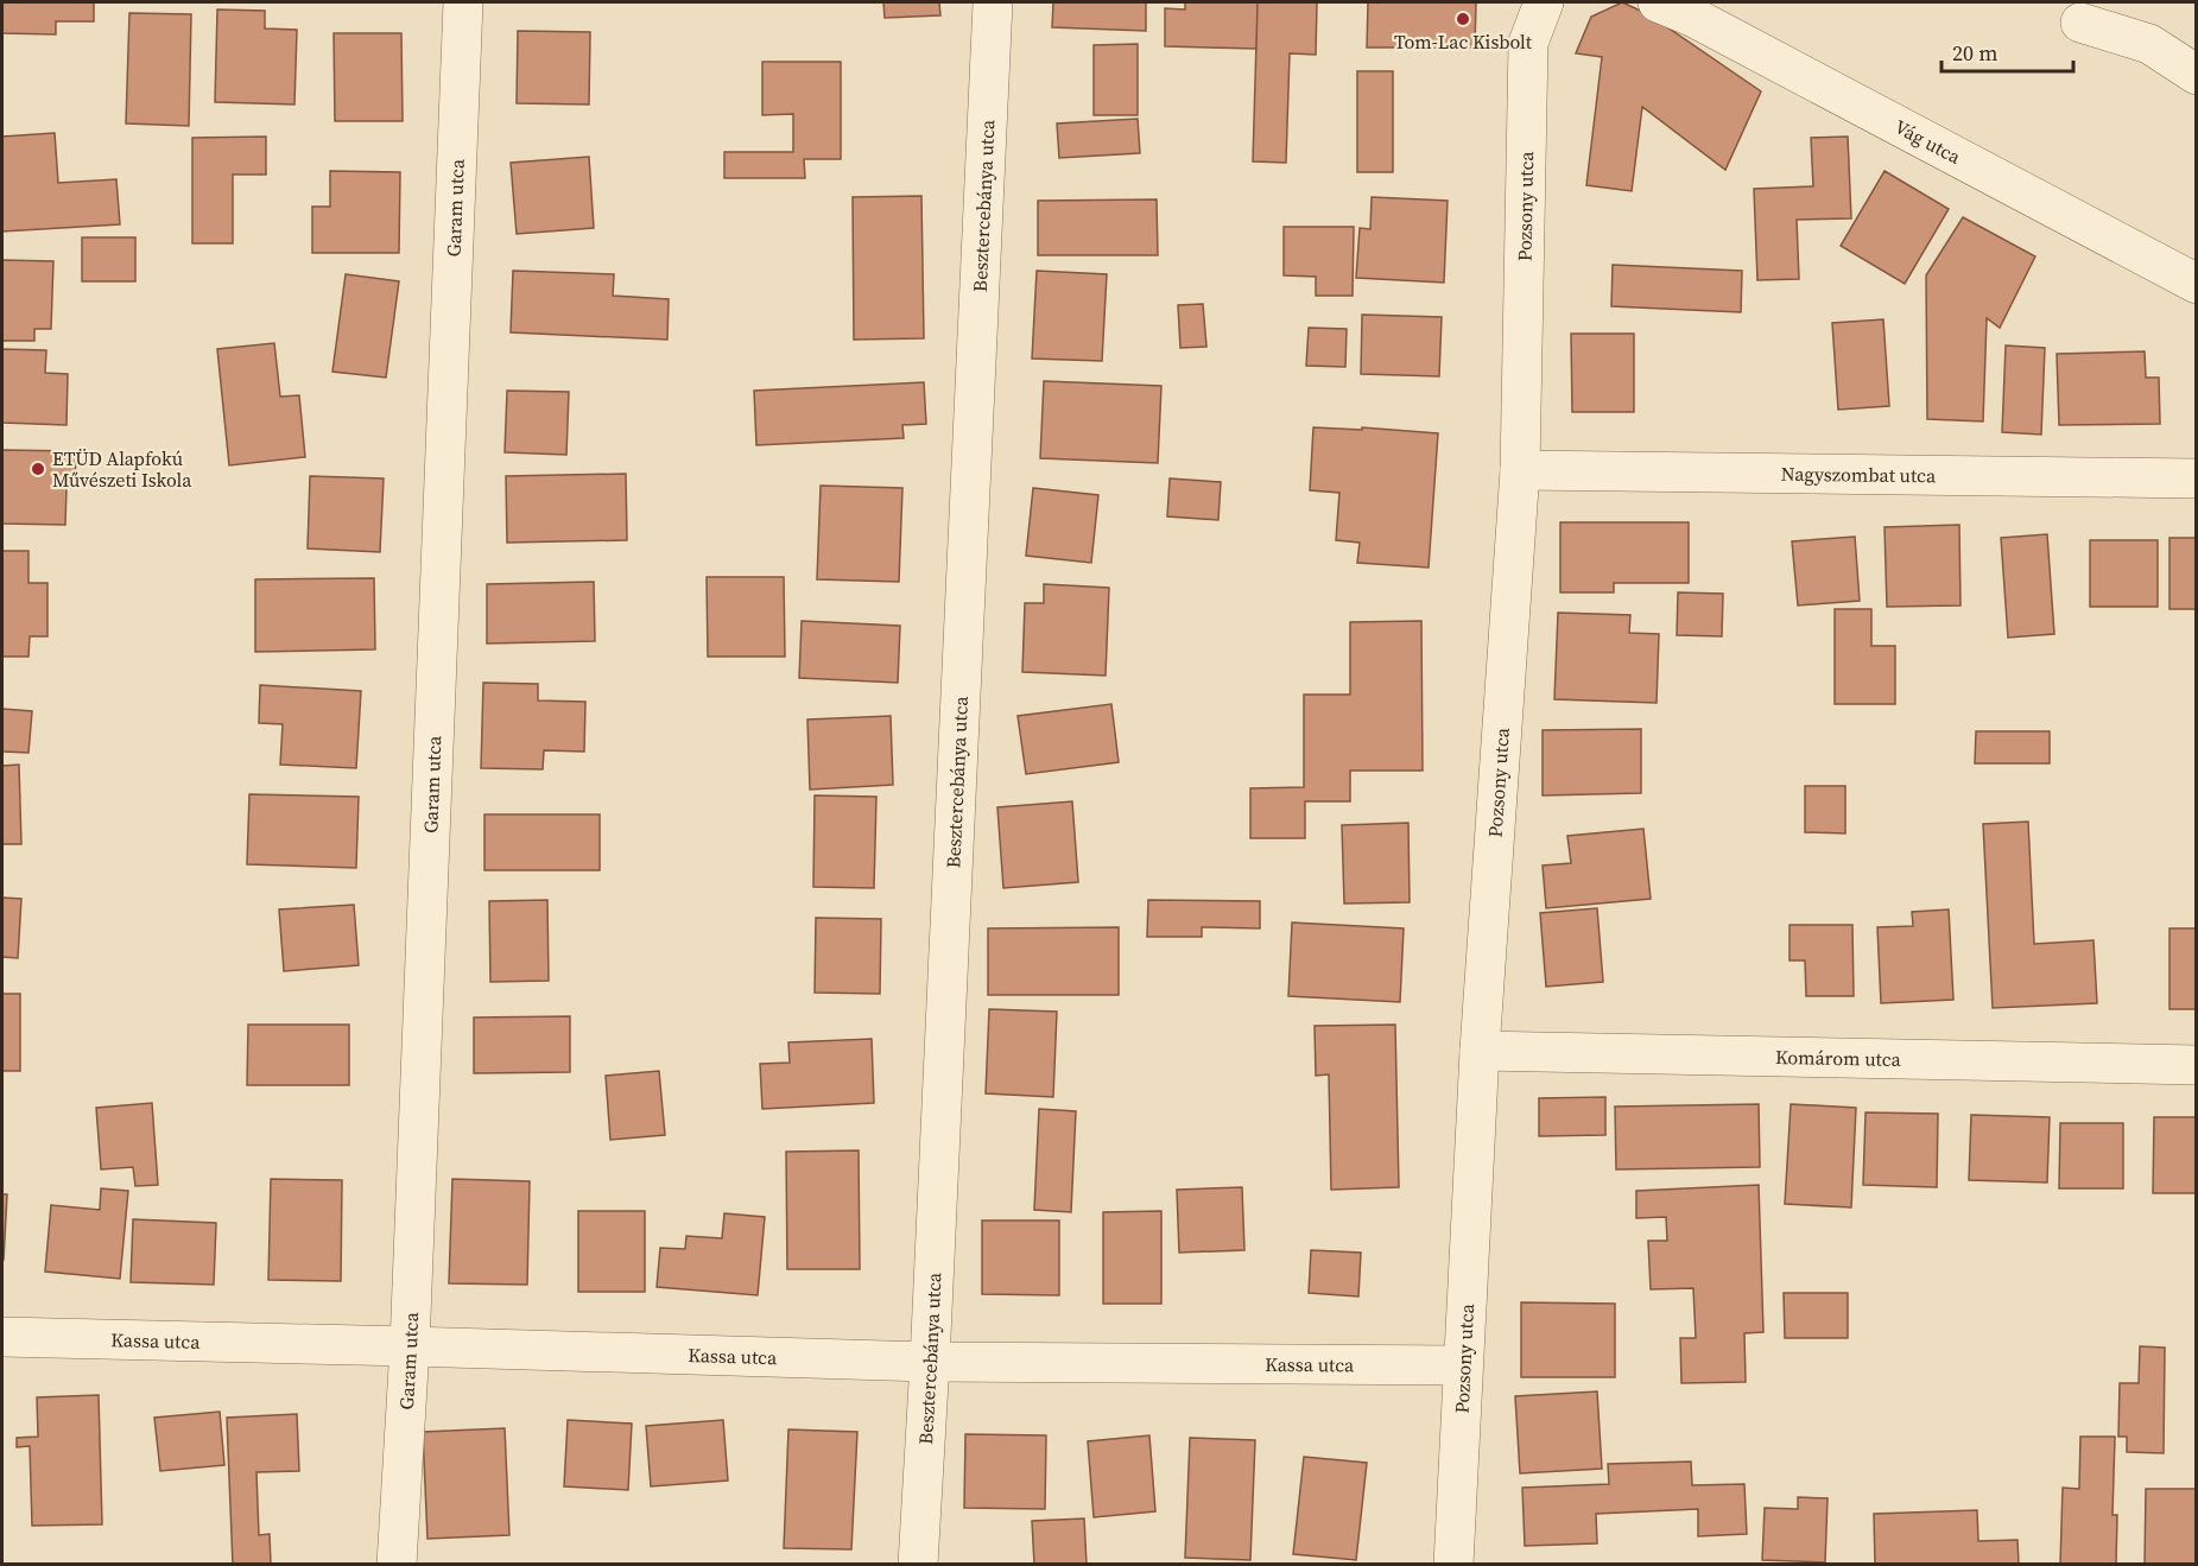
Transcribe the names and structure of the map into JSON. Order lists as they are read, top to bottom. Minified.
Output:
{"streets":{"street":["Vág utca","Pozsony utca","Garam utca","Besztercebánya utca","Nagyszombat utca","Komárom utca","Kassa utca"]},"crossings":[["Pozsony utca","Nagyszombat utca"],["Pozsony utca","Komárom utca"],["Pozsony utca","Kassa utca"],["Garam utca","Kassa utca"],["Besztercebánya utca","Kassa utca"]],"places":["Tom-Lac Kisbolt","ETÜD Alapfokú Művészeti Iskola"],"scale_bar":"20 m"}
